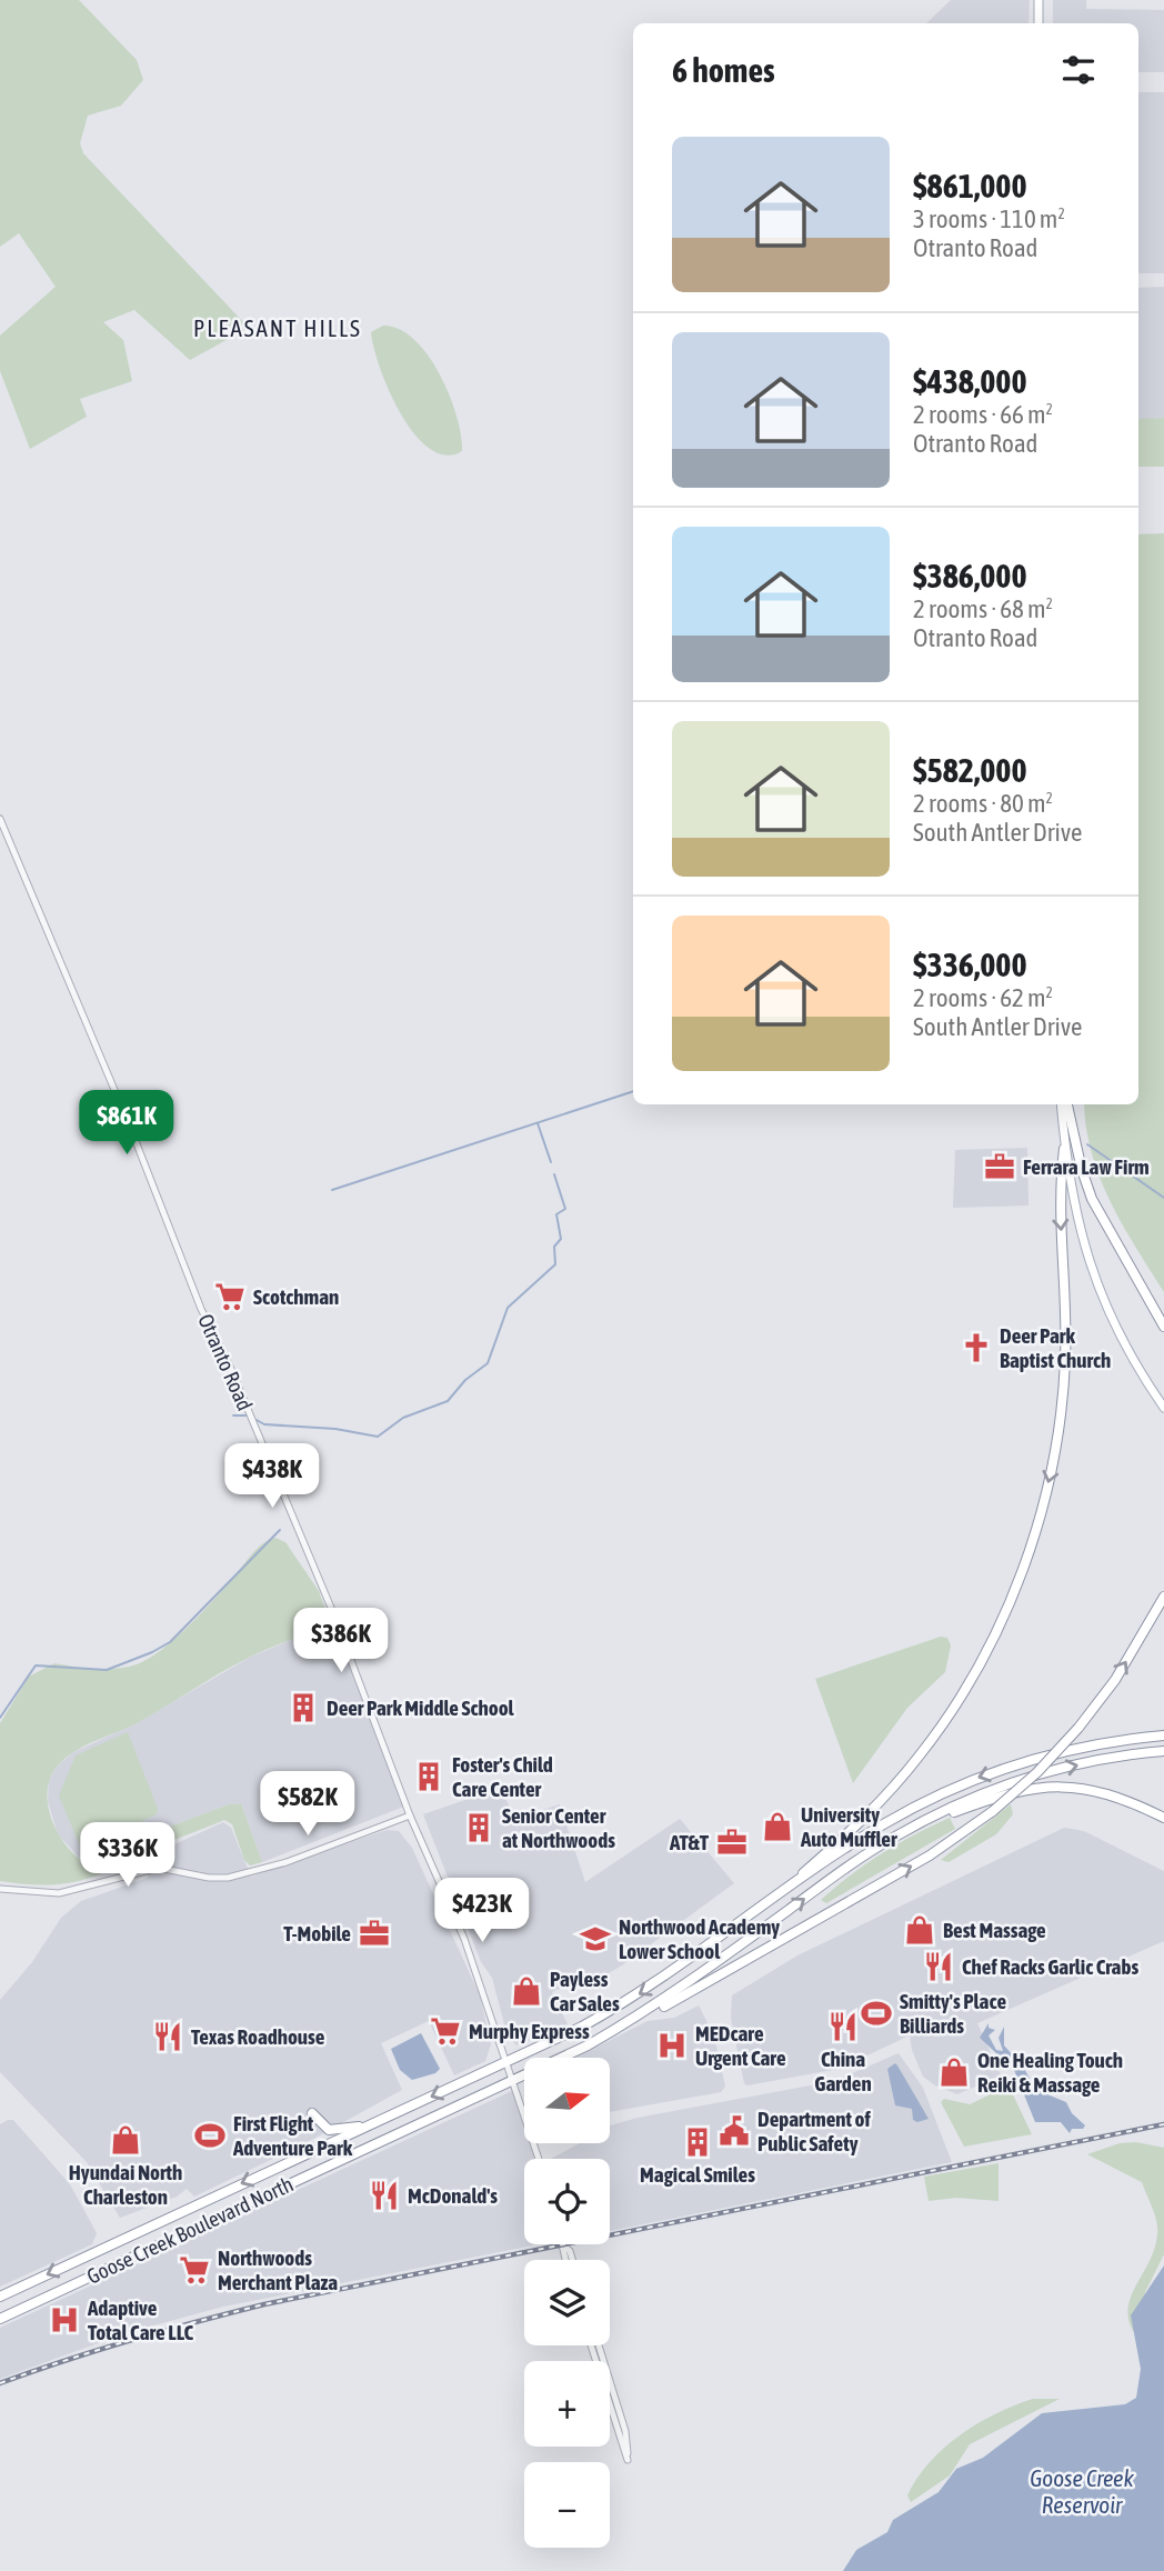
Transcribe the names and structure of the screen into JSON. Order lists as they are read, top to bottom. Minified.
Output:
{"streets":{"highway":["Goose Creek Boulevard North"],"street":["Otranto Road"]},"crossings":[["Otranto Road","Goose Creek Boulevard North"]],"districts":["PLEASANT HILLS"],"water":["Goose Creek Reservoir"],"places":{"office":["Ferrara Law Firm","AT&T","T-Mobile"],"supermarket":["Scotchman","Murphy Express","Northwoods Merchant Plaza"],"church":["Deer Park Baptist Church"],"building":["Deer Park Middle School","Foster's Child Care Center","Senior Center at Northwoods","Magical Smiles"],"shop":["University Auto Muffler","Best Massage","Payless Car Sales","One Healing Touch Reiki & Massage","Hyundai North Charleston"],"school or university":["Northwood Academy Lower School"],"restaurant":["Chef Racks Garlic Crabs","China Garden","Texas Roadhouse","McDonald's"],"sports":["Smitty's Place Billiards","First Flight Adventure Park"],"hospital":["MEDcare Urgent Care","Adaptive Total Care LLC"],"public building":["Department of Public Safety"]},"north":"right","page":{"heading":"6 homes","list":[{"name":"$861,000","note":"3 rooms · 110 m² · Otranto Road"},{"name":"$438,000","note":"2 rooms · 66 m² · Otranto Road"},{"name":"$386,000","note":"2 rooms · 68 m² · Otranto Road"},{"name":"$582,000","note":"2 rooms · 80 m² · South Antler Drive"},{"name":"$336,000","note":"2 rooms · 62 m² · South Antler Drive"}],"price":["$861K","$438K","$386K","$582K","$336K","$423K"],"map_buttons":["+","−"]}}
